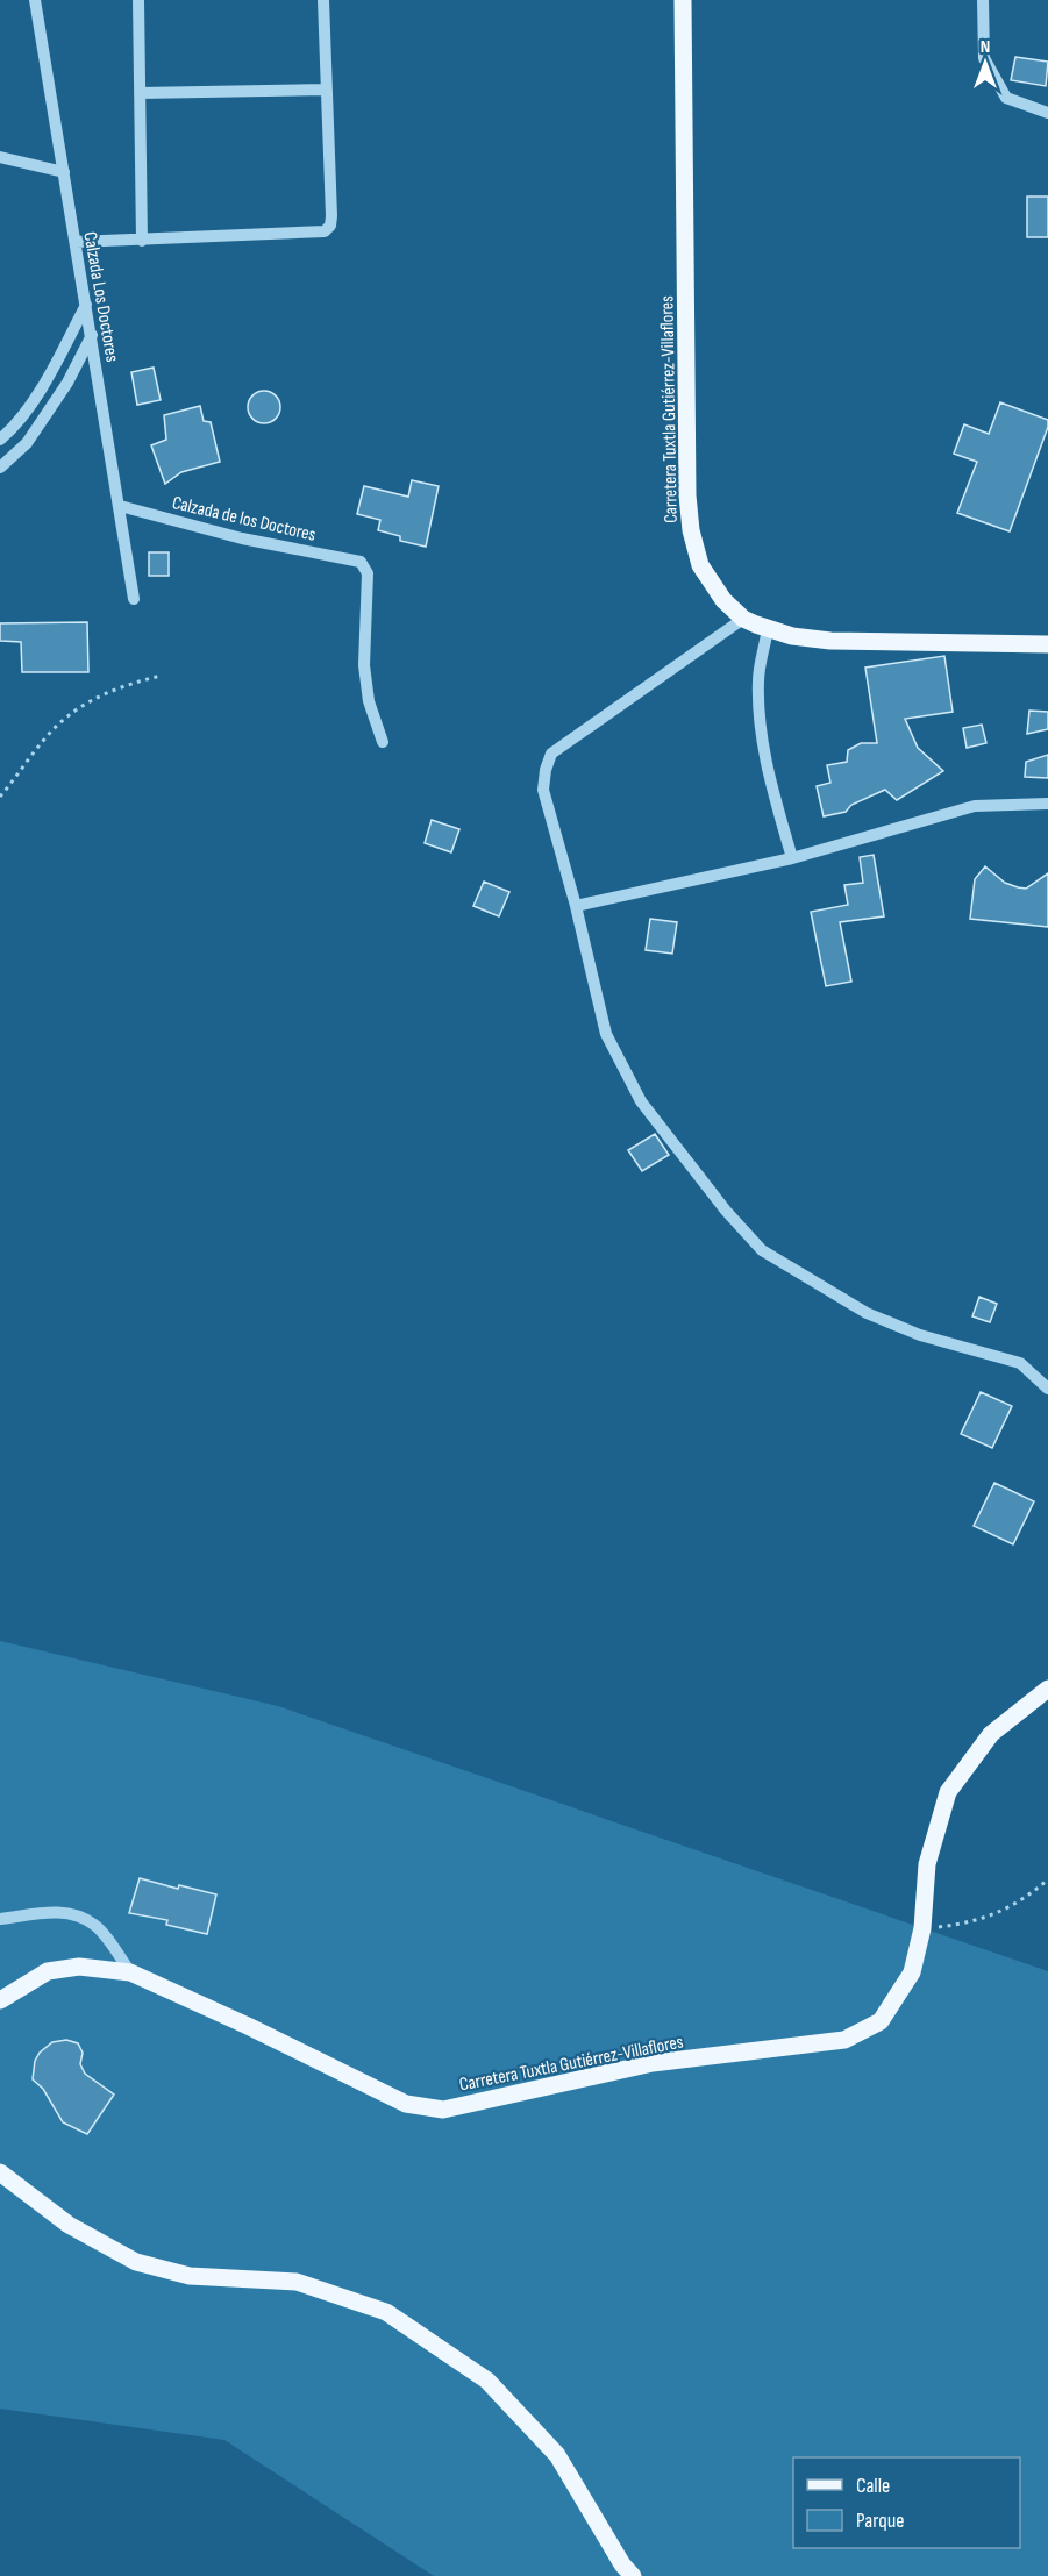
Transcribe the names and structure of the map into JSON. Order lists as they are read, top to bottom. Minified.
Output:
{"streets":{"main road":["Carretera Tuxtla Gutiérrez-Villaflores"],"street":["Calzada Los Doctores","Calzada de los Doctores"]},"crossings":[["Calzada Los Doctores","Calzada de los Doctores"]],"legend":["Calle","Parque"],"north":"top"}
